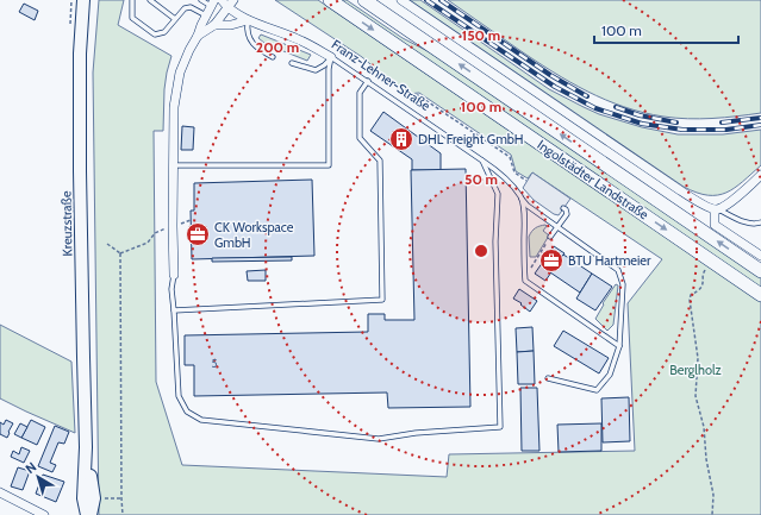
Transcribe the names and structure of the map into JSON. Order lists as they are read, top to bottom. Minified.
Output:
{"streets":{"main road":["Ingolstädter Landstraße","Kreuzstraße"],"street":["Franz-Lehner-Straße"]},"parks":["Berglholz"],"places":{"building":["DHL Freight GmbH"],"office":["CK Workspace GmbH","BTU Hartmeier"]},"house_numbers":["5"],"scale_bar":"100 m","north":"top left","rings":["150 m","200 m","100 m","50 m"]}
